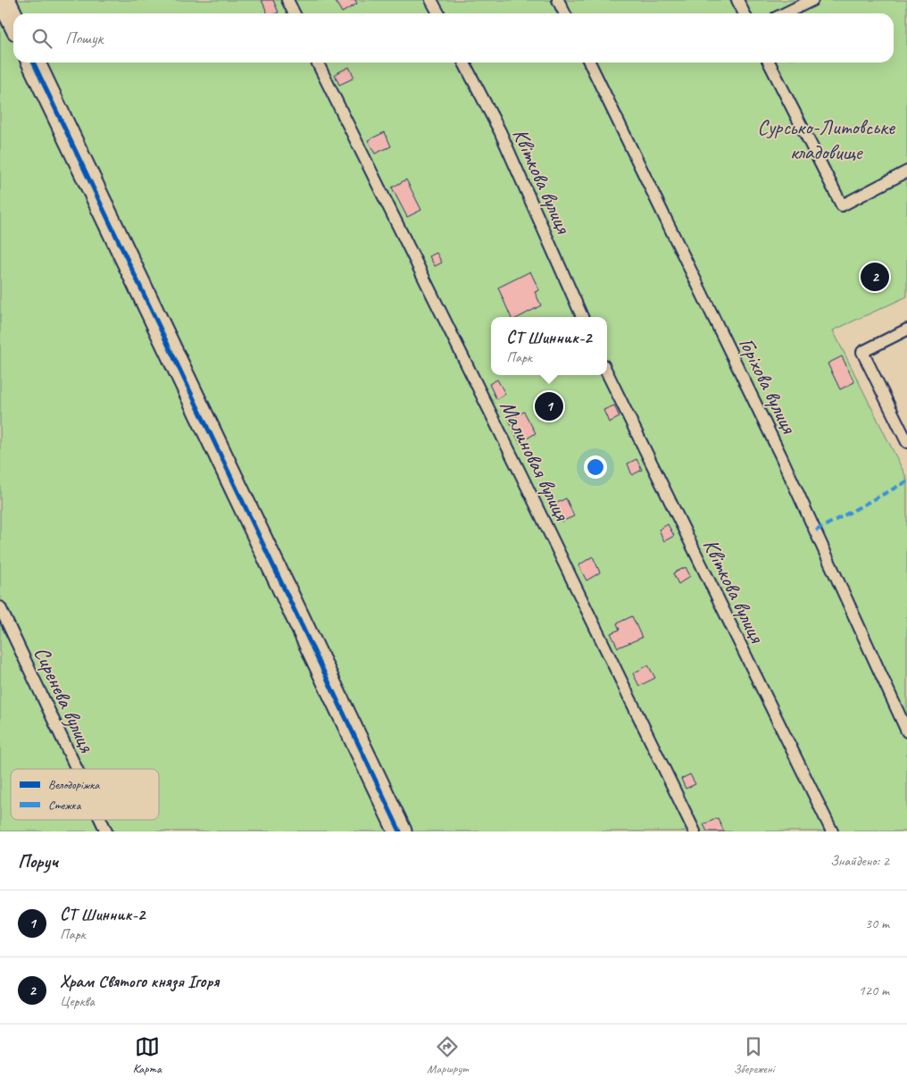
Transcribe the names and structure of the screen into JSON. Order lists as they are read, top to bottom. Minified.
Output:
{"streets":{"lane":["Квіткова вулиця","Горіхова вулиця","Малиновая вулиця","Сиренева вулиця"]},"parks":["Сурсько-Литовське кладовище"],"legend":["Велодоріжка","Стежка"],"page":{"search":"Пошук","pins":["2","1"],"popup":["СТ Шинник-2","Парк"],"heading":["Поруч","Знайдено: 2"],"list":[{"mark":"1","name":"СТ Шинник-2","note":"Парк","value":"30 m"},{"mark":"2","name":"Храм Святого князя Ігоря","note":"Церква","value":"120 m"}],"nav":["Карта","Маршрут","Збережені"]}}
